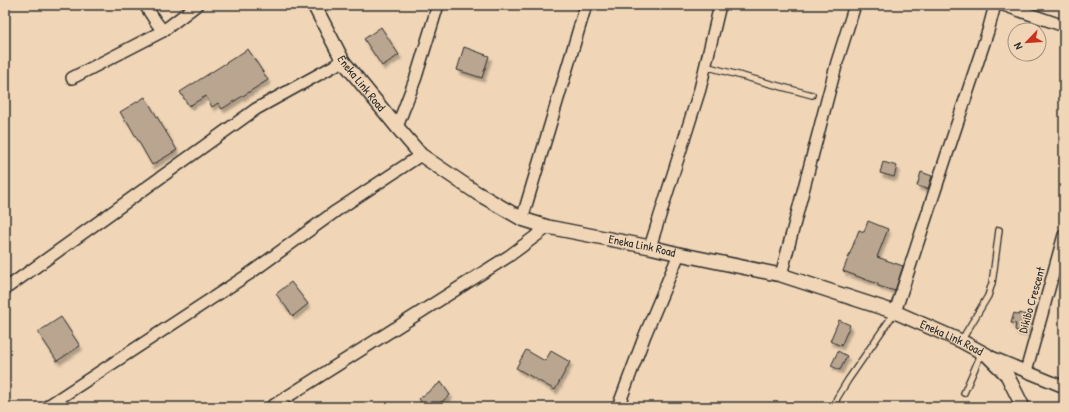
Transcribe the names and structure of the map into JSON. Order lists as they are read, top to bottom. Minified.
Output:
{"streets":{"street":["Eneka Link Road","Dikibo Crescent"]},"north":"bottom left"}
